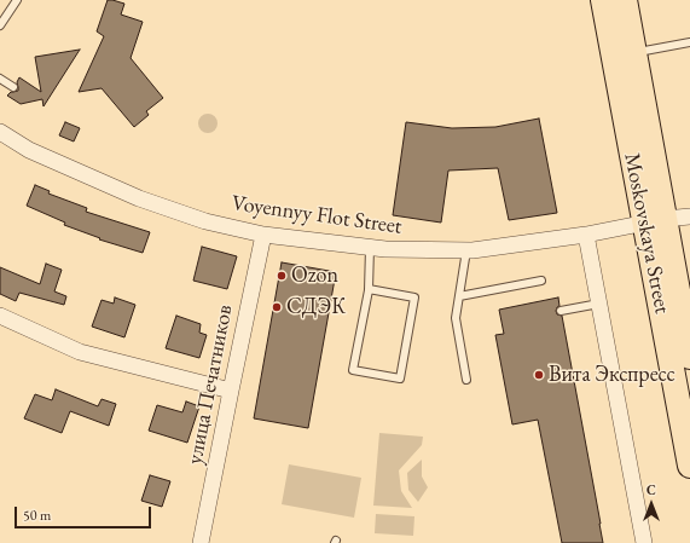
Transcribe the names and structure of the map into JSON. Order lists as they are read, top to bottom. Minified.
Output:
{"streets":{"main road":["Moskovskaya Street"],"street":["Voyennyy Flot Street","улица Печатников"]},"crossings":[["Voyennyy Flot Street","Moskovskaya Street"],["Voyennyy Flot Street","улица Печатников"]],"places":["Ozon","СДЭК","Вита Экспресс"],"scale_bar":"50 m","north":"top"}
